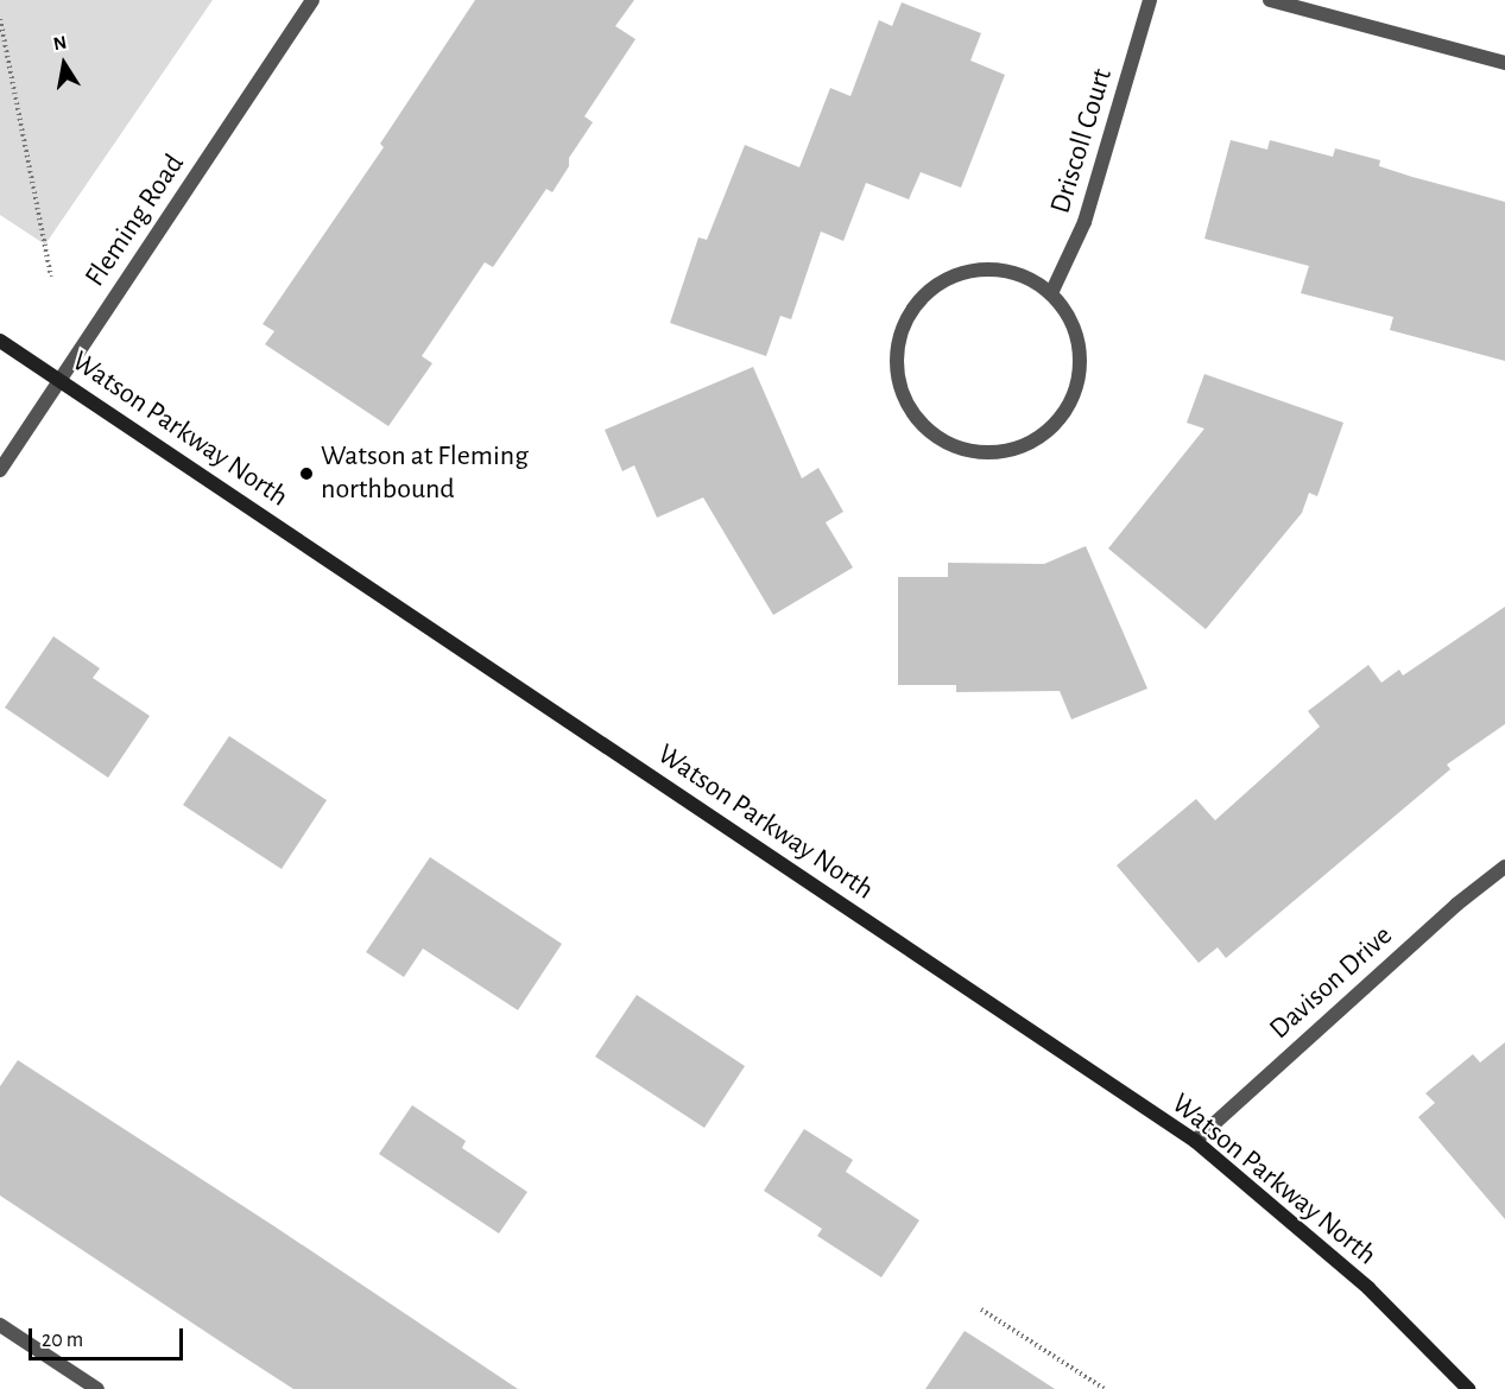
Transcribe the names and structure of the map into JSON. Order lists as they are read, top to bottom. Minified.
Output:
{"streets":{"main road":["Watson Parkway North"],"street":["Driscoll Court","Fleming Road","Davison Drive"]},"crossings":[["Fleming Road","Watson Parkway North"],["Watson Parkway North","Davison Drive"]],"places":["Watson at Fleming northbound"],"scale_bar":"20 m","north":"top"}
